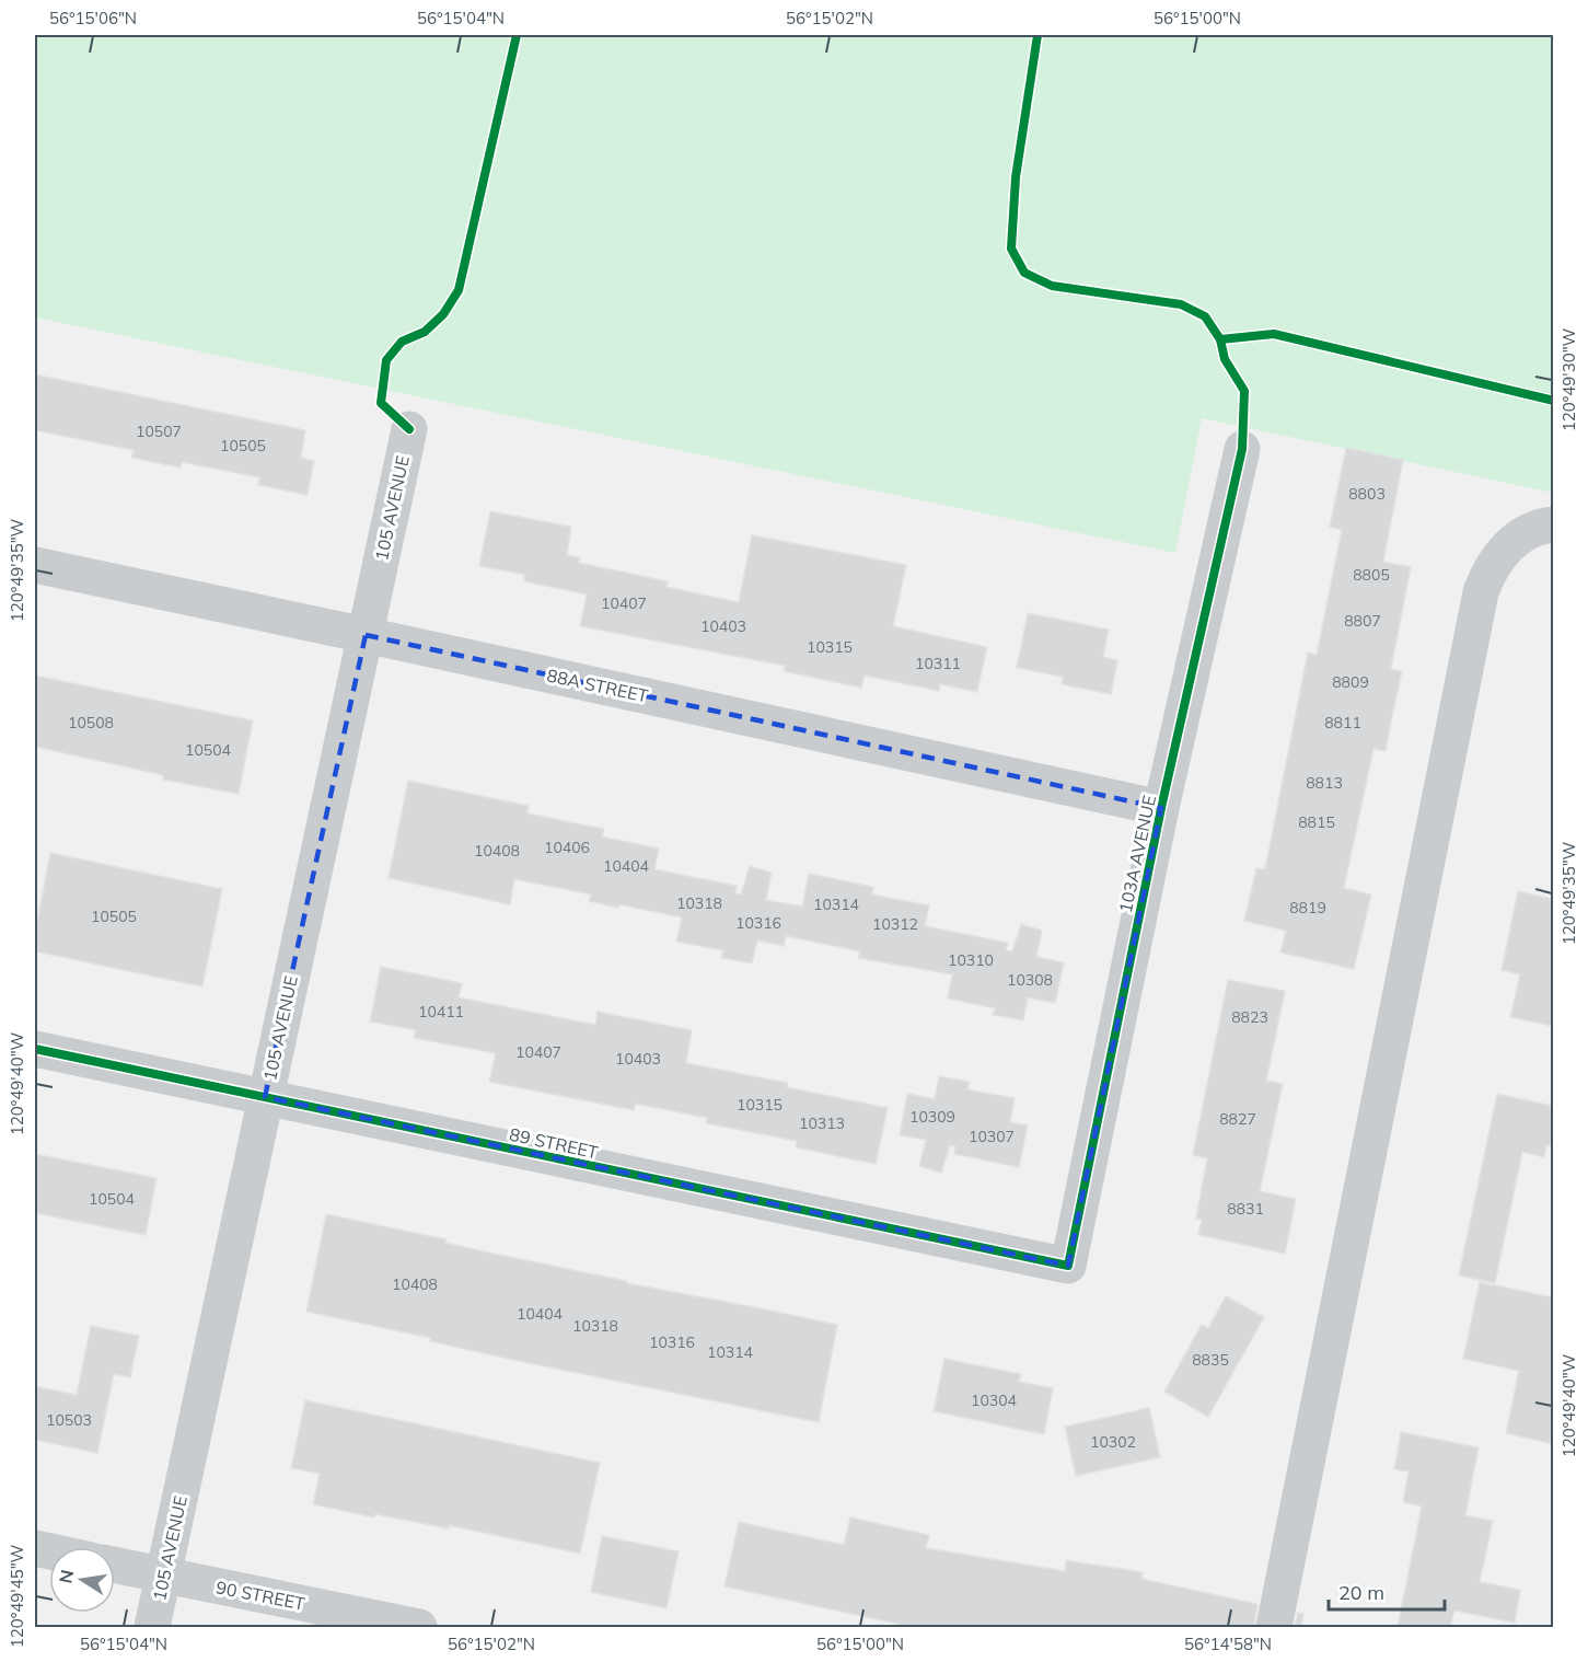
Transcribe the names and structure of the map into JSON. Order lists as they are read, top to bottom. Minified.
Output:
{"streets":{"street":["105 AVENUE","88A STREET","103A AVENUE","89 STREET","90 STREET"]},"crossings":[["105 AVENUE","88A STREET"],["105 AVENUE","89 STREET"],["105 AVENUE","90 STREET"],["88A STREET","103A AVENUE"],["103A AVENUE","89 STREET"]],"house_numbers":["10507","10505","8803","8805","10407","8807","10403","10315","10311","8809","10508","8811","10504","8813","8815","10406","10408","10404","10318","10314","8819","10505","10316","10312","10310","10308","10411","8823","10407","10403","10315","10309","8827","10313","10307","10504","8831","10408","10404","10318","10316","10314","8835","10304","10503","10302"],"scale_bar":"20 m","north":"left","coordinates":["56°15'06\"N","56°15'04\"N","56°15'02\"N","56°15'00\"N","120°49'30\"W","120°49'35\"W","120°49'40\"W","120°49'45\"W","56°14'58\"N"]}
